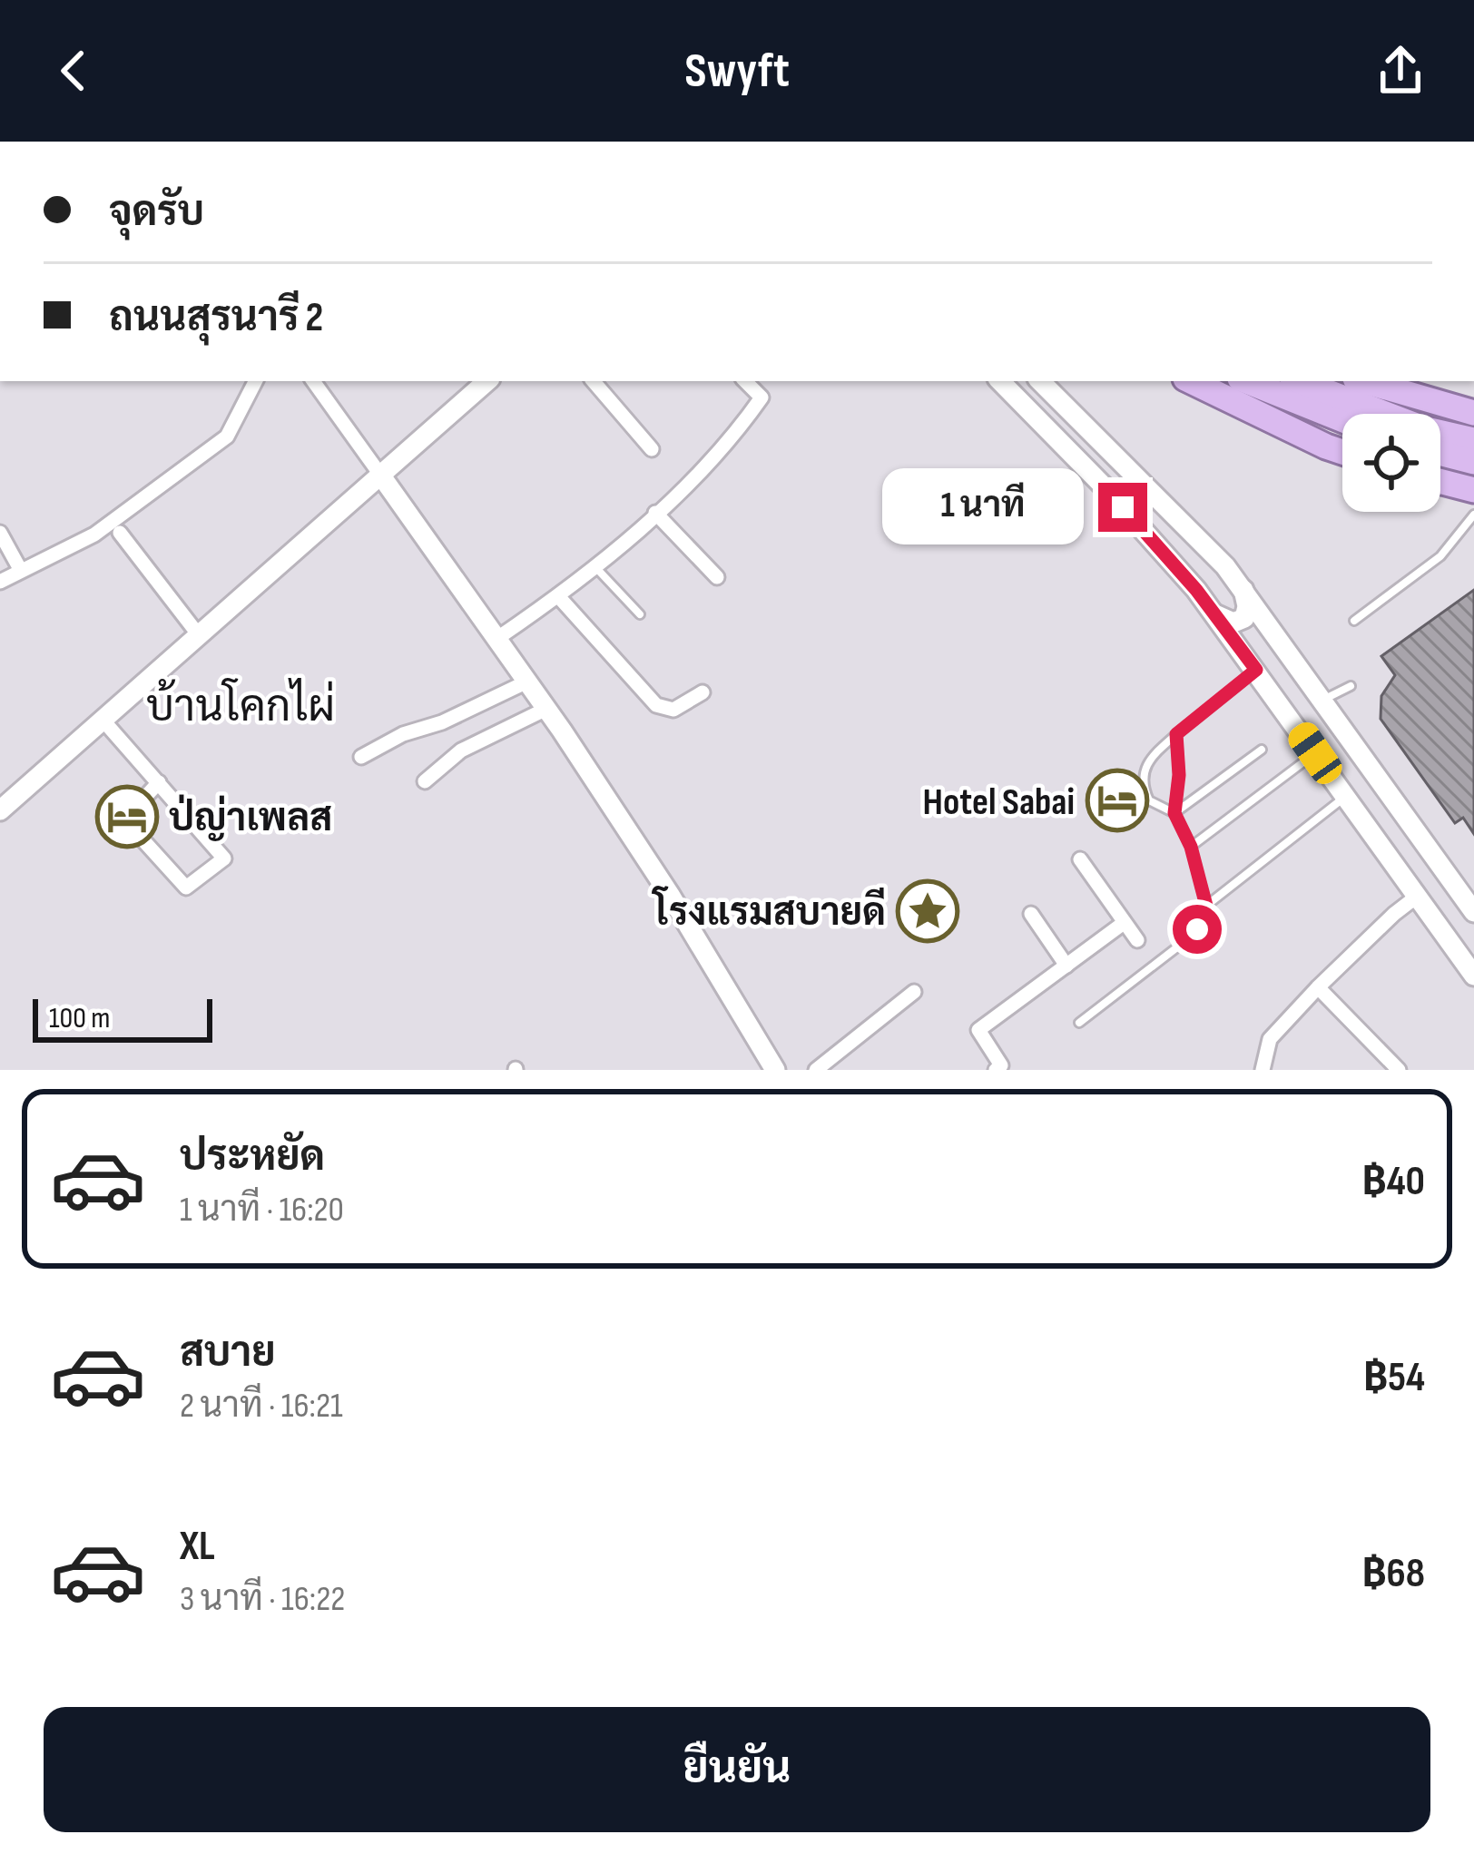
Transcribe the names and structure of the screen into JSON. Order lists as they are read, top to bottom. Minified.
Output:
{"districts":["บ้านโคกไผ่"],"places":{"hotel":["Hotel Sabai","ป่ญ่าเพลส"],"place":["โรงแรมสบายดี"]},"scale_bar":"100 m","page":{"header":"Swyft","banner":["จุดรับ","ถนนสุรนารี 2"],"bubble":"1 นาที","scale":"100 m","list":[{"name":"ประหยัด","note":"1 นาที · 16:20","value":"฿40"},{"name":"สบาย","note":"2 นาที · 16:21","value":"฿54"},{"name":"XL","note":"3 นาที · 16:22","value":"฿68"}],"buttons":"ยืนยัน"}}
